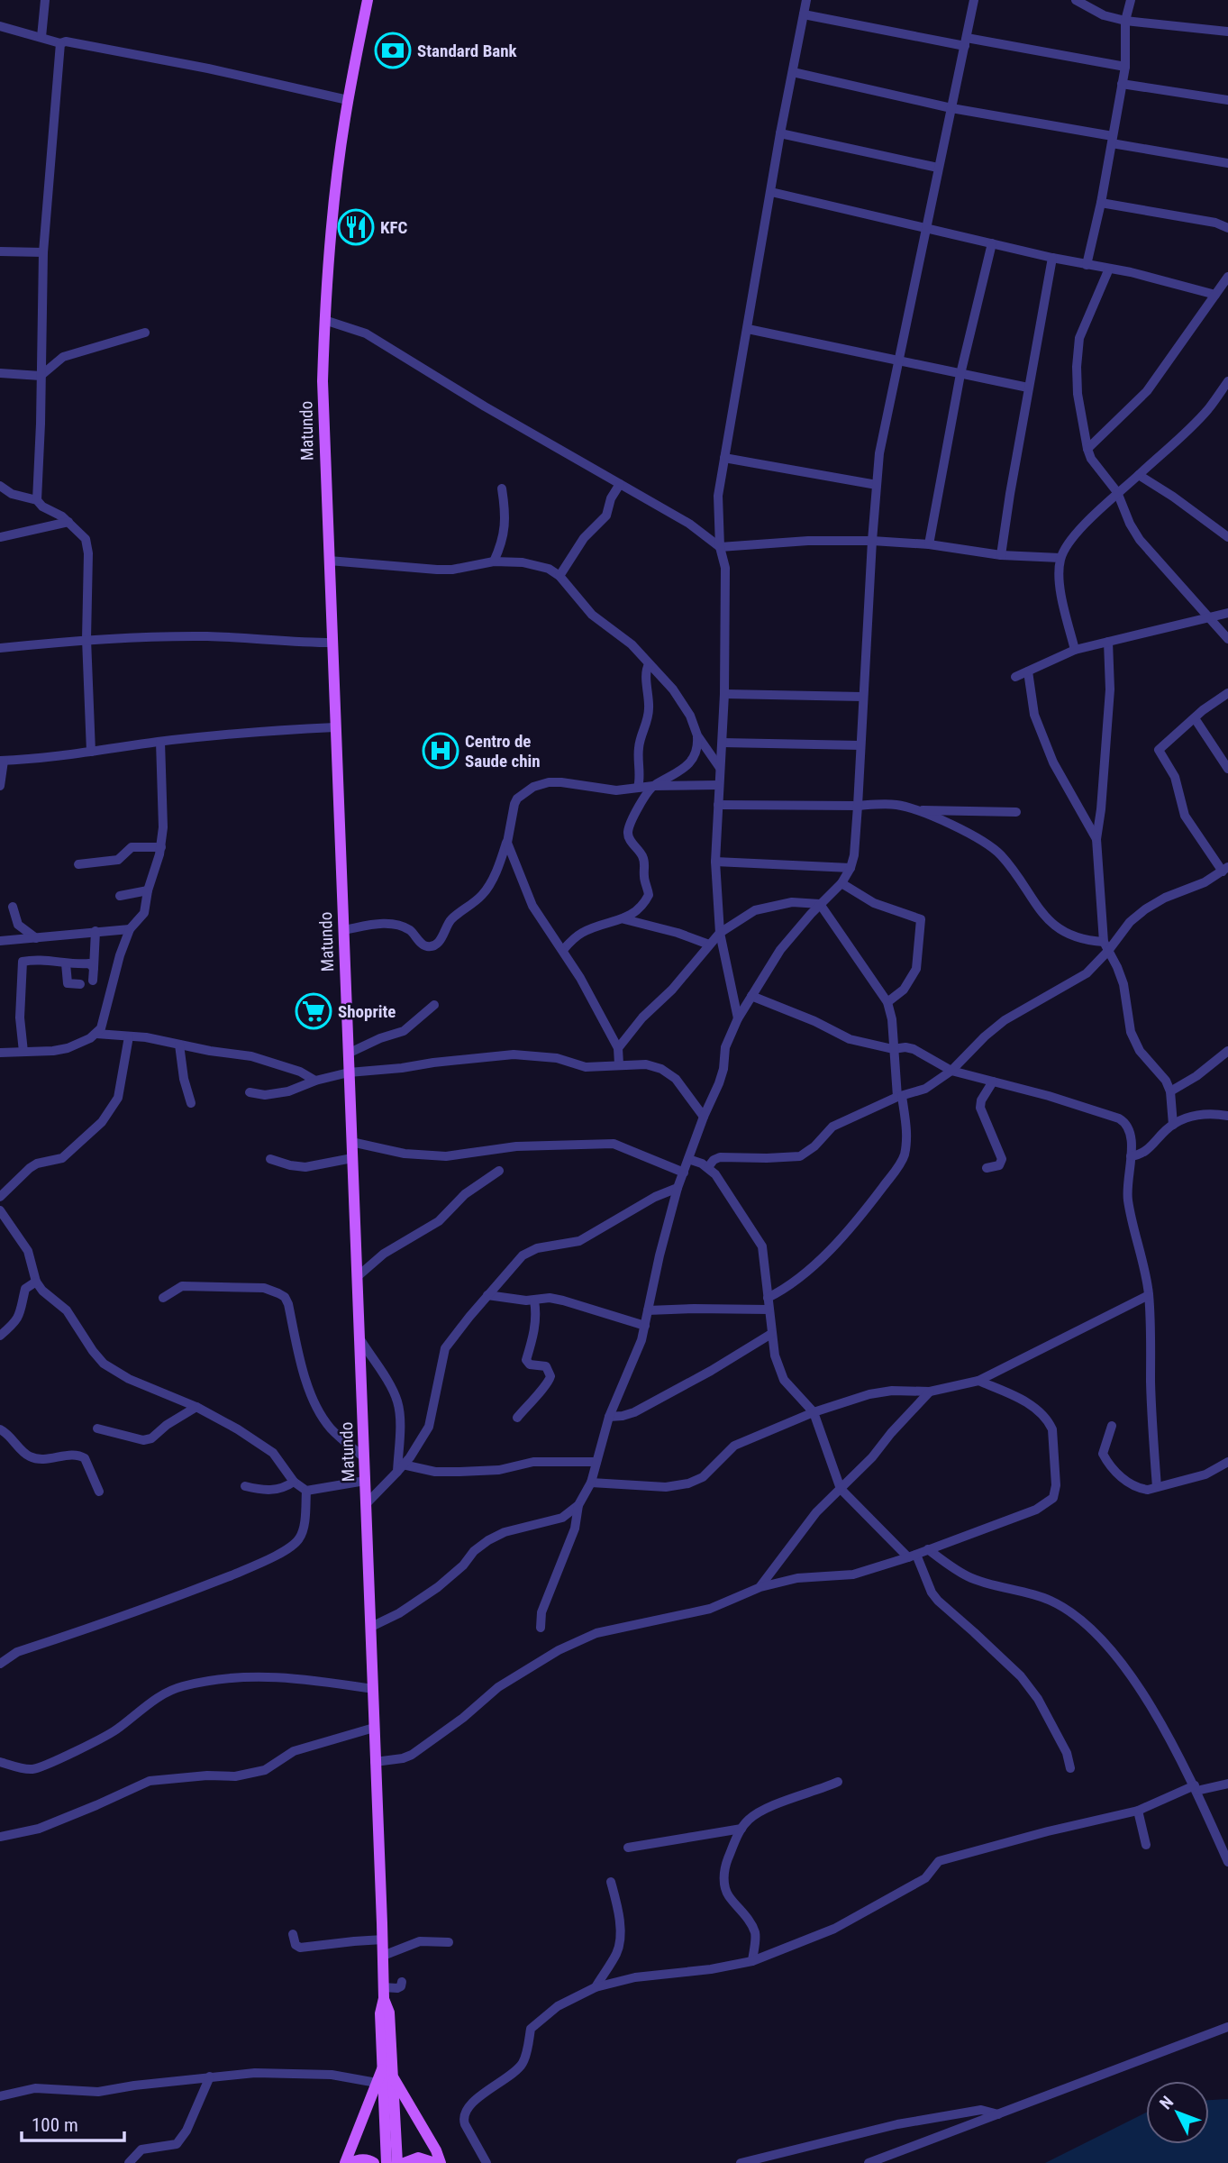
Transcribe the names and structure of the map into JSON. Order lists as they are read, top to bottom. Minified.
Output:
{"streets":{"main road":["Matundo"]},"places":{"bank":["Standard Bank"],"restaurant":["KFC"],"hospital":["Centro de Saude chin"],"supermarket":["Shoprite"]},"scale_bar":"100 m","north":"top left"}
